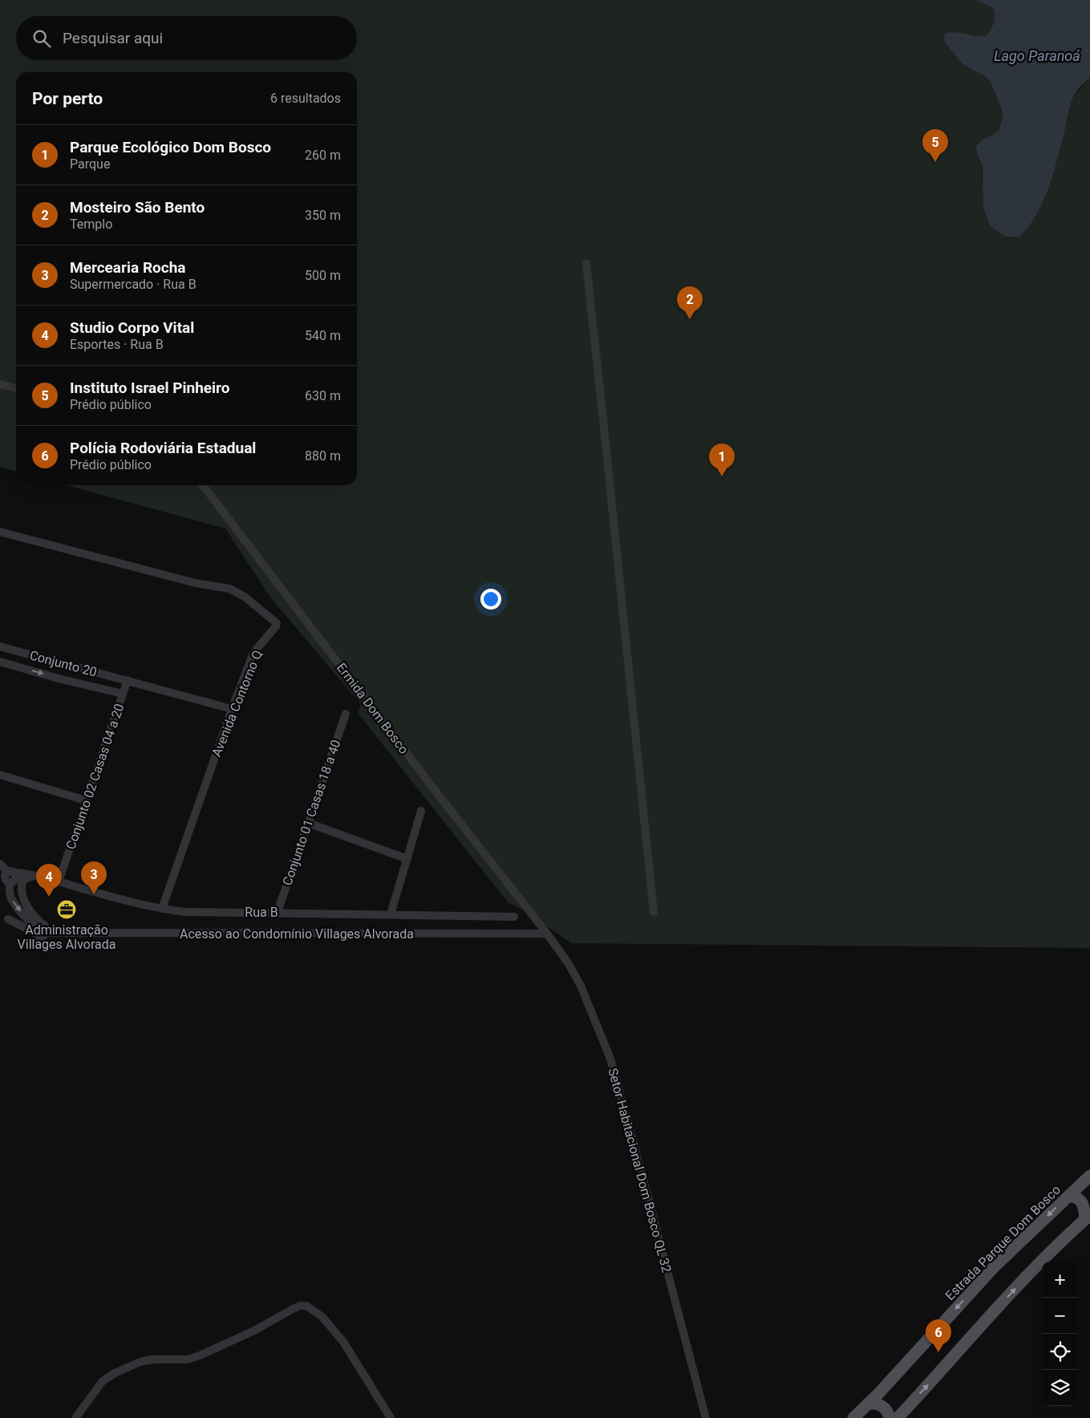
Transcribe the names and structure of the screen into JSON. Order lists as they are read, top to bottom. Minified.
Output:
{"streets":{"main road":["Estrada Parque Dom Bosco"],"street":["Conjunto 20","Avenida Contorno Q","Ermida Dom Bosco","Conjunto 02 Casas 04 a 20","Conjunto 01 Casas 18 a 40","Rua B","Acesso ao Condomínio Villages Alvorada","Setor Habitacional Dom Bosco QL 32"]},"crossings":[["Conjunto 20","Avenida Contorno Q"],["Conjunto 20","Conjunto 02 Casas 04 a 20"],["Avenida Contorno Q","Rua B"],["Ermida Dom Bosco","Acesso ao Condomínio Villages Alvorada"],["Ermida Dom Bosco","Setor Habitacional Dom Bosco QL 32"],["Conjunto 02 Casas 04 a 20","Rua B"],["Conjunto 01 Casas 18 a 40","Rua B"],["Acesso ao Condomínio Villages Alvorada","Setor Habitacional Dom Bosco QL 32"]],"water":["Lago Paranoá"],"places":{"office":["Administração Villages Alvorada"]},"page":{"search":"Pesquisar aqui","heading":["Por perto","6 resultados"],"list":[{"mark":"1","name":"Parque Ecológico Dom Bosco","note":"Parque","value":"260 m"},{"mark":"2","name":"Mosteiro São Bento","note":"Templo","value":"350 m"},{"mark":"3","name":"Mercearia Rocha","note":"Supermercado · Rua B","value":"500 m"},{"mark":"4","name":"Studio Corpo Vital","note":"Esportes · Rua B","value":"540 m"},{"mark":"5","name":"Instituto Israel Pinheiro","note":"Prédio público","value":"630 m"},{"mark":"6","name":"Polícia Rodoviária Estadual","note":"Prédio público","value":"880 m"}],"pins":["5","2","1","3","4","6"],"map_buttons":["+","−"]}}
